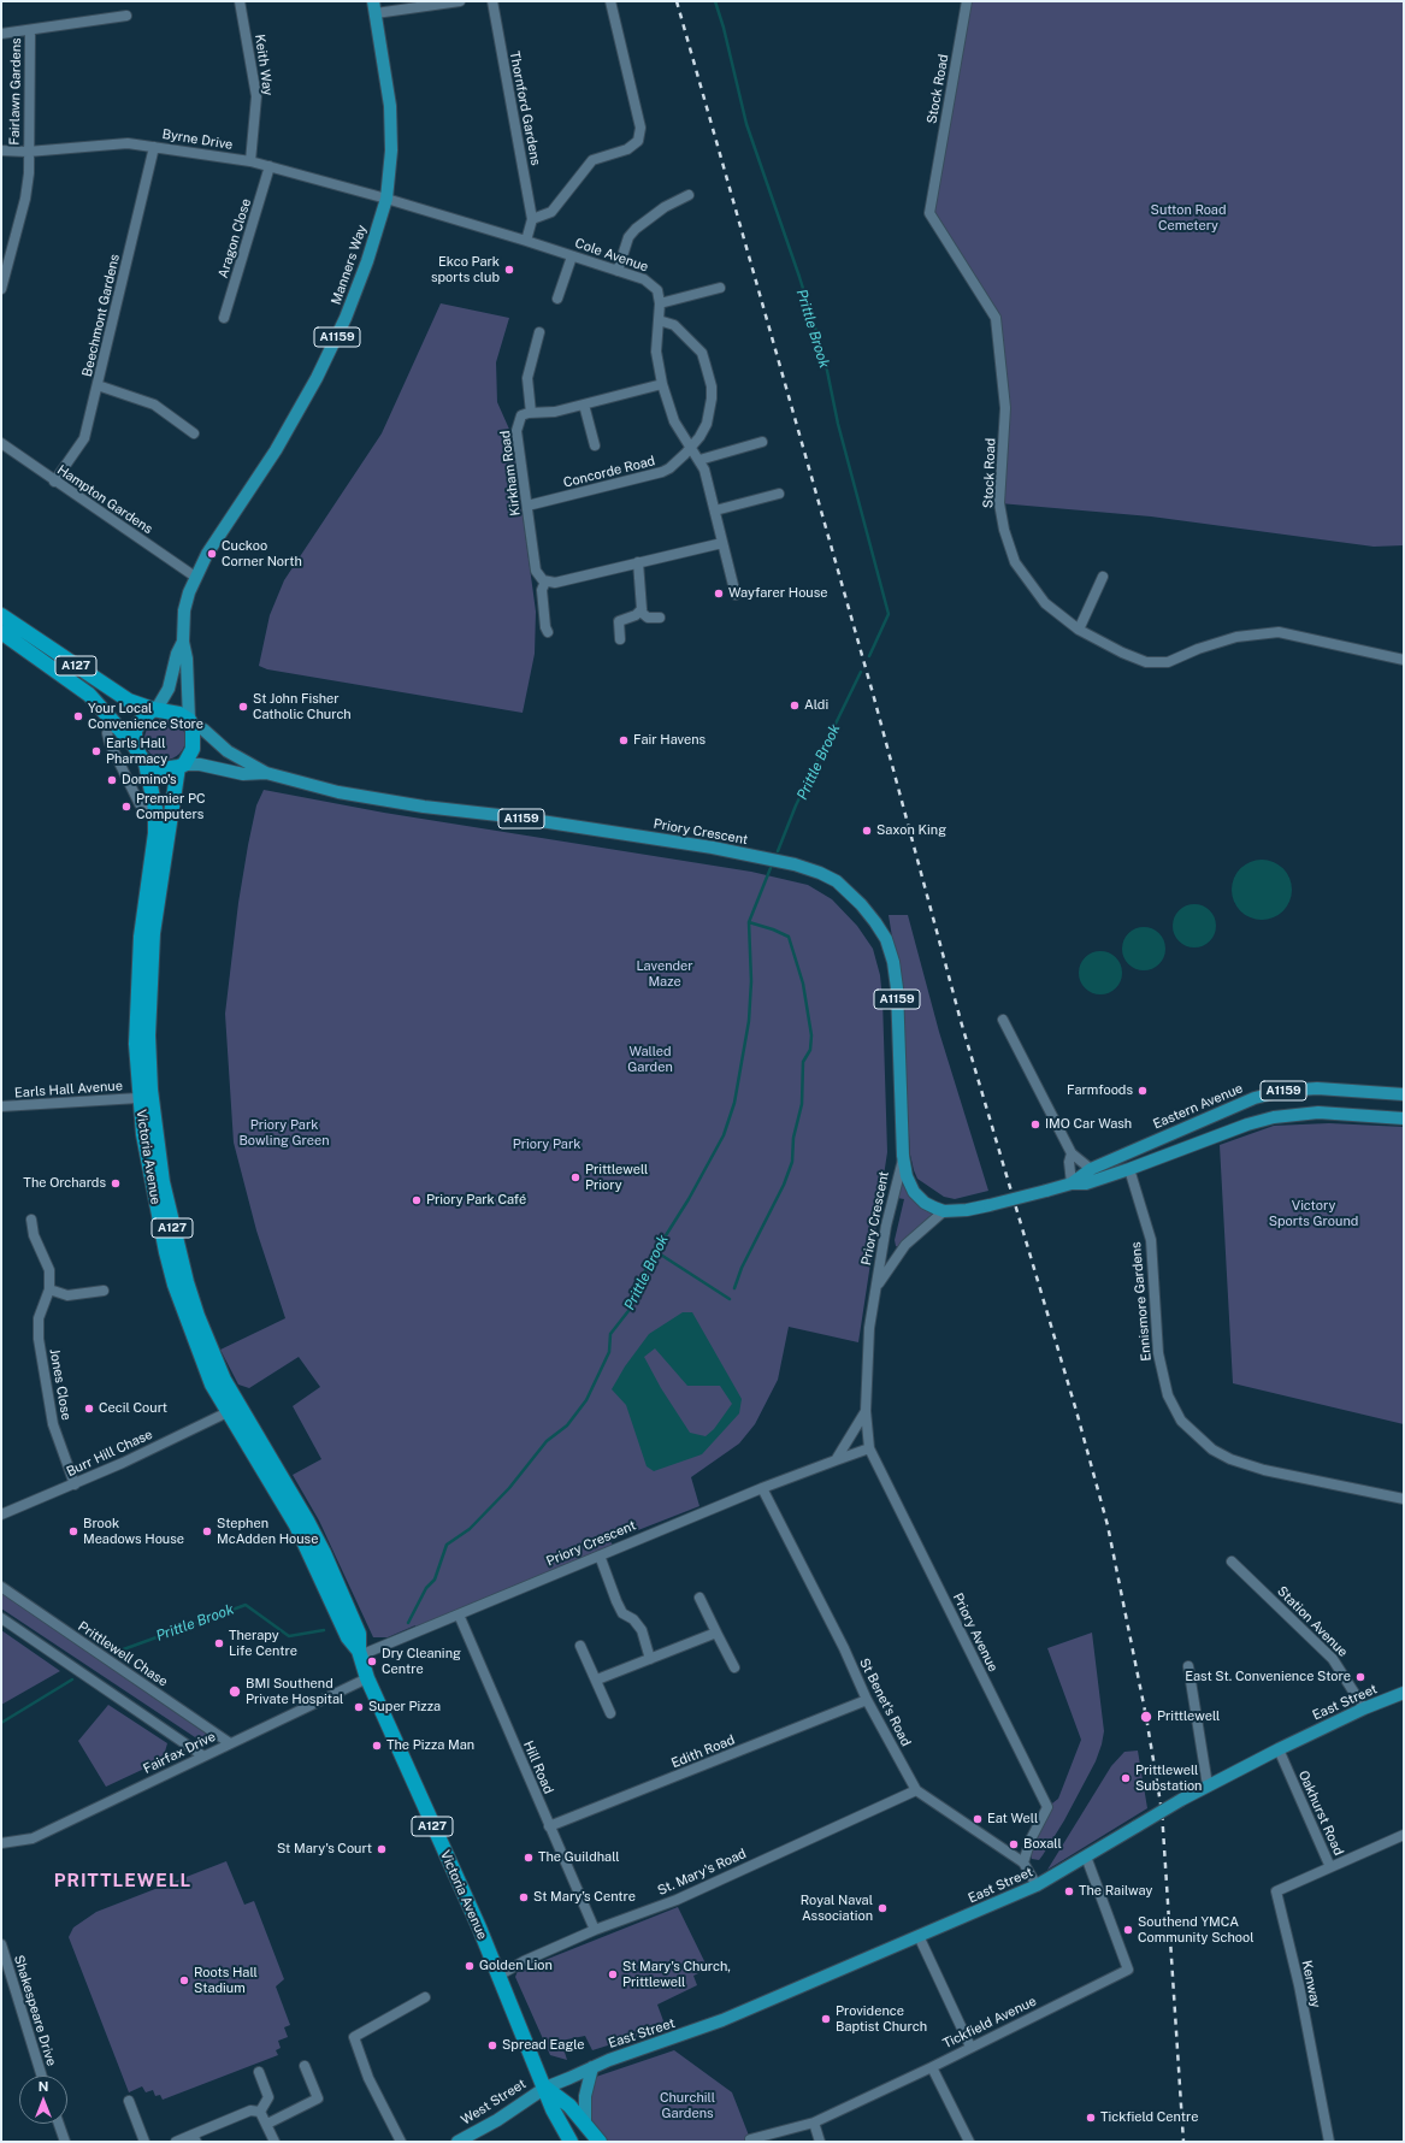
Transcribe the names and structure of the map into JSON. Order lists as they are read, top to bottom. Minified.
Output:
{"streets":{"highway":["A127","Victoria Avenue"],"main road":["Manners Way","A1159","Priory Crescent","Eastern Avenue","East Street","West Street"],"street":["Keith Way","Stock Road","Fairlawn Gardens","Thornford Gardens","Byrne Drive","Aragon Close","Cole Avenue","Beechmont Gardens","Concorde Road","Kirkham Road","Hampton Gardens","Earls Hall Avenue","Ennismore Gardens","Jones Close","Burr Hill Chase","Station Avenue","Priory Avenue","Prittlewell Chase","St Benet's Road","Edith Road","Fairfax Drive","Hill Road","Oakhurst Road","St. Mary's Road","Kenway","Shakespeare Drive","Tickfield Avenue"]},"crossings":[["Keith Way","Byrne Drive"],["Fairlawn Gardens","Byrne Drive"],["Thornford Gardens","Cole Avenue"],["Byrne Drive","Aragon Close"],["Byrne Drive","Manners Way"],["Byrne Drive","Beechmont Gardens"],["Cole Avenue","Concorde Road"],["Manners Way","Hampton Gardens"],["Manners Way","A127"],["Manners Way","Priory Crescent"],["Manners Way","Victoria Avenue"],["Beechmont Gardens","Hampton Gardens"],["Concorde Road","Kirkham Road"],["A127","Priory Crescent"],["A127","Victoria Avenue"],["Priory Crescent","Eastern Avenue"],["Priory Crescent","Victoria Avenue"],["Priory Crescent","Priory Avenue"],["Priory Crescent","St Benet's Road"],["Priory Crescent","Hill Road"],["Earls Hall Avenue","Victoria Avenue"],["Eastern Avenue","Ennismore Gardens"],["Victoria Avenue","Burr Hill Chase"],["Victoria Avenue","East Street"],["Victoria Avenue","Fairfax Drive"],["Victoria Avenue","St. Mary's Road"],["Victoria Avenue","West Street"],["Jones Close","Burr Hill Chase"],["Station Avenue","East Street"],["Priory Avenue","St Benet's Road"],["Prittlewell Chase","Fairfax Drive"],["St Benet's Road","East Street"],["St Benet's Road","Edith Road"],["St Benet's Road","St. Mary's Road"],["East Street","Oakhurst Road"],["East Street","Tickfield Avenue"],["East Street","West Street"],["Edith Road","Hill Road"],["Hill Road","St. Mary's Road"],["Oakhurst Road","Kenway"]],"districts":["PRITTLEWELL"],"water":["Prittle Brook"],"parks":["Sutton Road Cemetery","Lavender Maze","Walled Garden","Priory Park Bowling Green","Priory Park","Victory Sports Ground","Churchill Gardens"],"places":["Ekco Park sports club","Cuckoo Corner North","Wayfarer House","Aldi","St John Fisher Catholic Church","Your Local Convenience Store","Fair Havens","Earls Hall Pharmacy","Domino's","Premier PC Computers","Saxon King","Farmfoods","IMO Car Wash","Prittlewell Priory","The Orchards","Priory Park Café","Cecil Court","Brook Meadows House","Stephen McAdden House","Therapy Life Centre","Dry Cleaning Centre","East St. Convenience Store","BMI Southend Private Hospital","Super Pizza","Prittlewell","The Pizza Man","Prittlewell Substation","Eat Well","Boxall","St Mary's Court","The Guildhall","The Railway","St Mary’s Centre","Royal Naval Association","Southend YMCA Community School","Golden Lion","St Mary's Church, Prittlewell","Roots Hall Stadium","Providence Baptist Church","Spread Eagle","Tickfield Centre"],"north":"top"}
